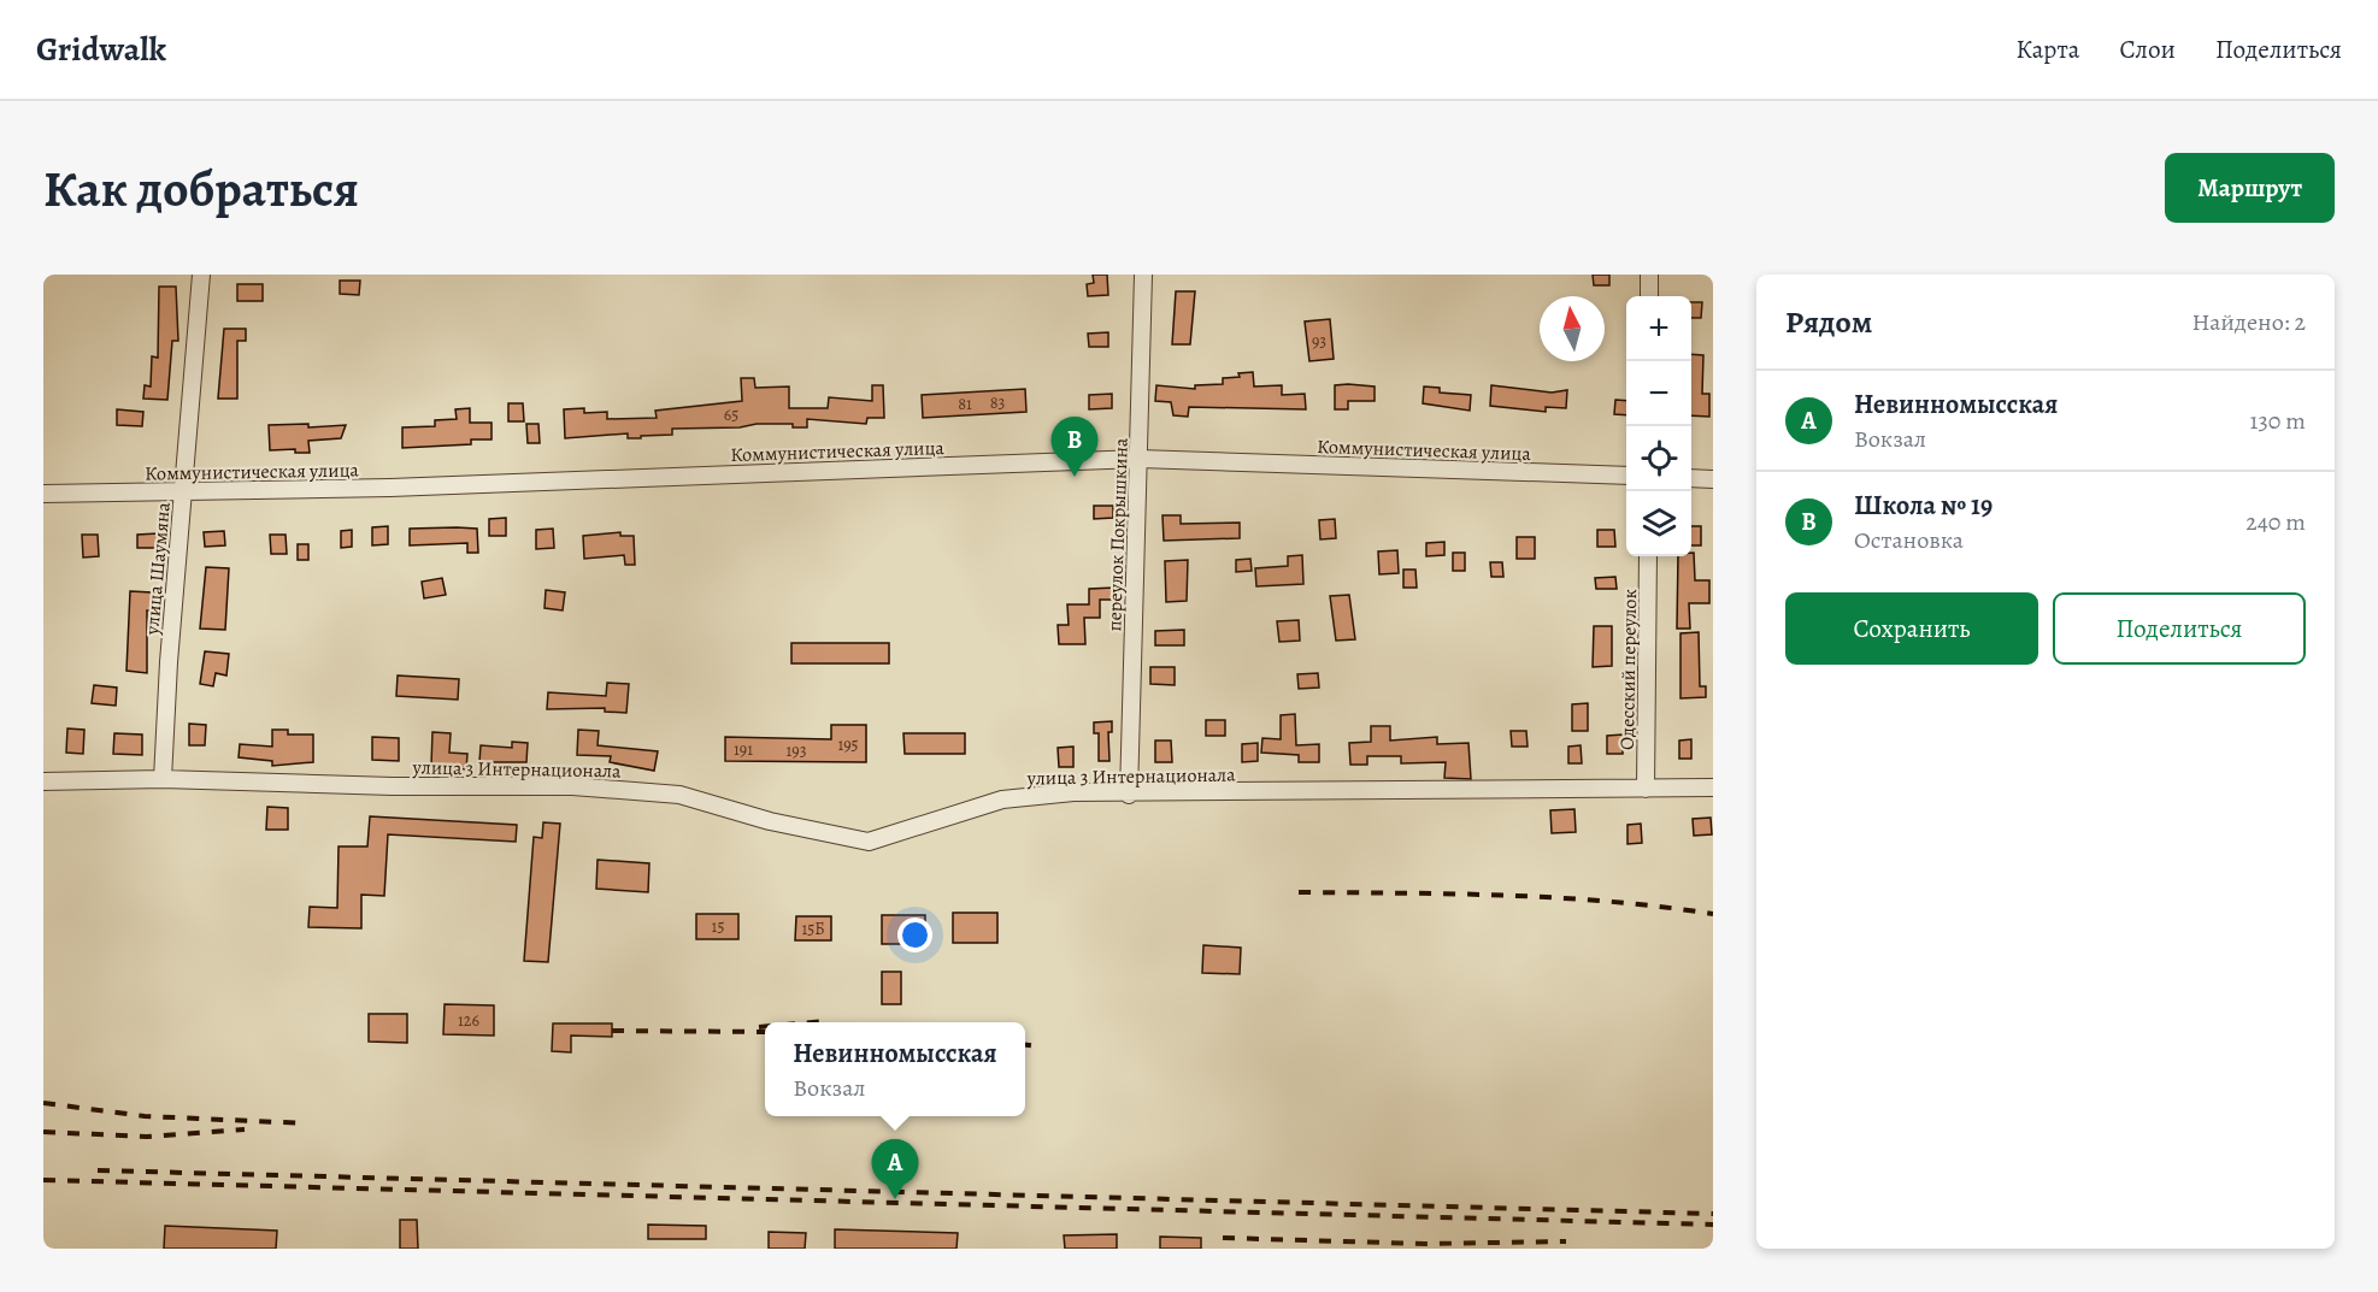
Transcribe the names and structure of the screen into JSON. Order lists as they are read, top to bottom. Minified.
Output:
{"streets":{"street":["Коммунистическая улица","переулок Покрышкина","улица Шаумяна","Одесский переулок","улица 3 Интернационала"]},"crossings":[["Коммунистическая улица","переулок Покрышкина"],["Коммунистическая улица","улица Шаумяна"],["переулок Покрышкина","улица 3 Интернационала"],["улица Шаумяна","улица 3 Интернационала"],["Одесский переулок","улица 3 Интернационала"]],"house_numbers":["93","83","81","65","195","191","193","15","15Б","126"],"north":"top","page":{"header":"Gridwalk","nav":["Карта","Слои","Поделиться"],"buttons":["Маршрут",["Сохранить","Поделиться"]],"title":"Как добраться","heading":["Рядом","Найдено: 2"],"map_buttons":["+","−"],"list":[{"mark":"A","name":"Невинномысская","note":"Вокзал","value":"130 m"},{"mark":"B","name":"Школа № 19","note":"Остановка","value":"240 m"}],"pins":["B","A"],"popup":["Невинномысская","Вокзал"]}}
